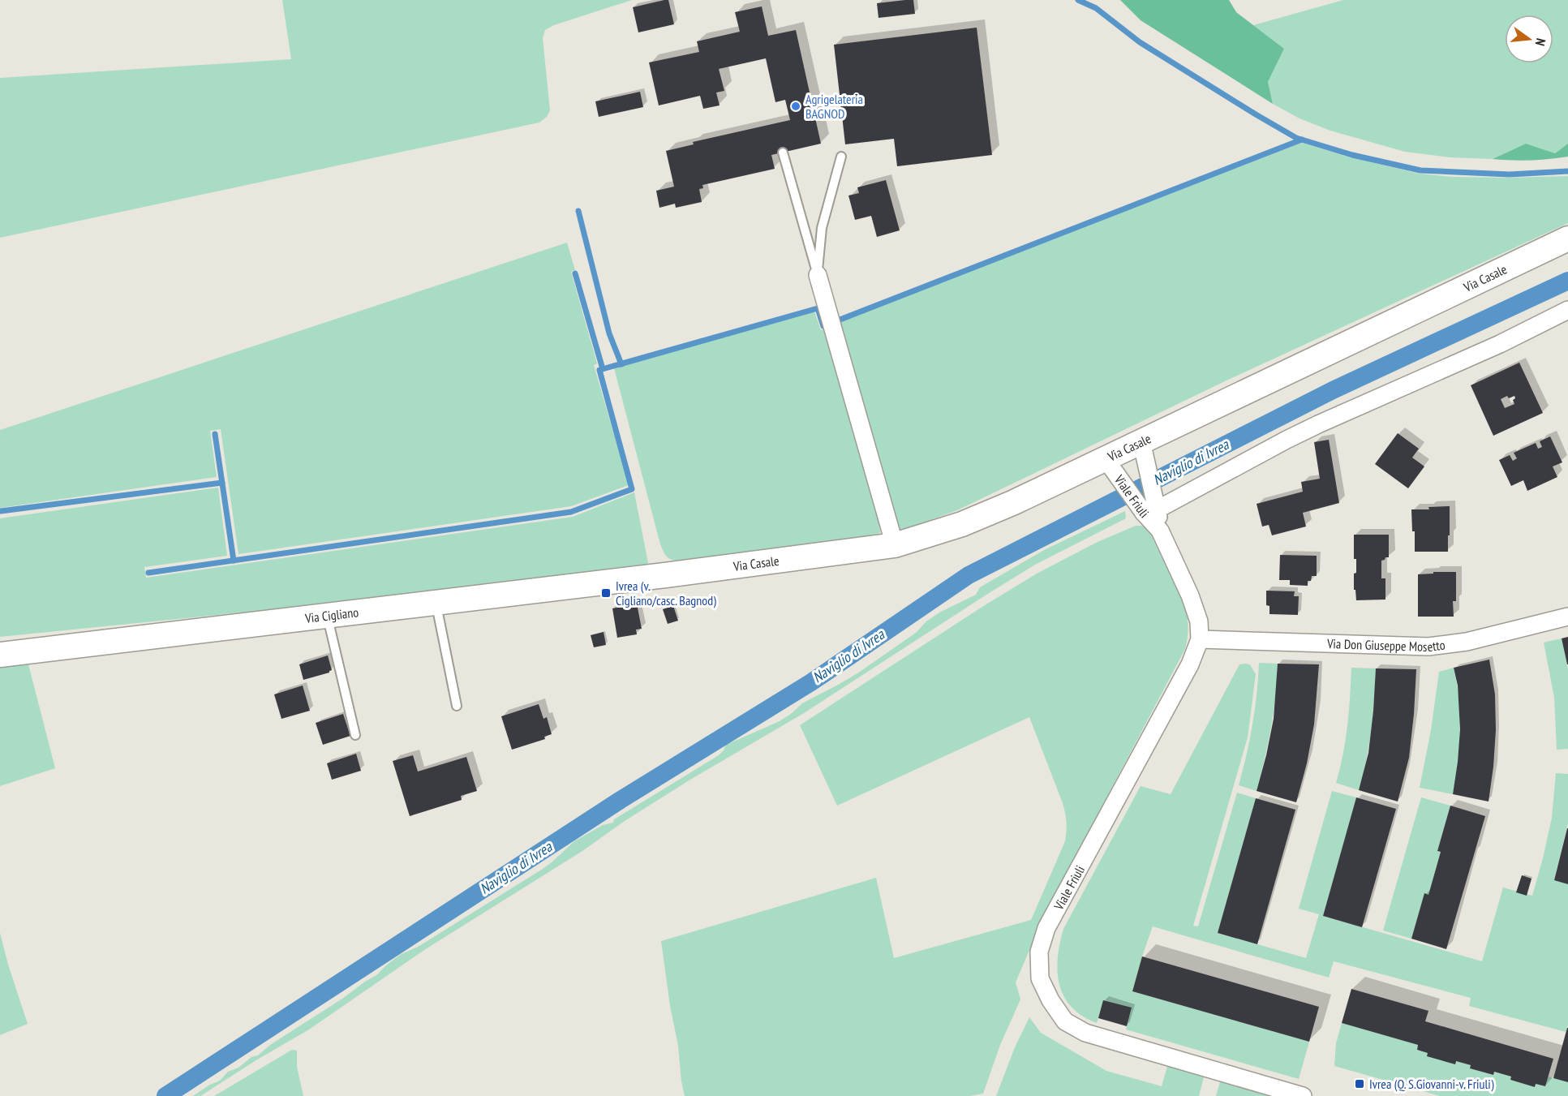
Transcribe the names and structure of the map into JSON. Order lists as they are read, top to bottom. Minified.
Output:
{"streets":{"main road":["Via Casale","Via Cigliano"],"street":["Viale Friuli","Via Don Giuseppe Mosetto"]},"crossings":[["Via Casale","Viale Friuli"],["Via Casale","Via Cigliano"],["Viale Friuli","Via Don Giuseppe Mosetto"]],"water":["Naviglio di Ivrea"],"places":{"other":["Agrigelateria BAGNOD"],"transit":["Ivrea (v. Cigliano/casc. Bagnod)","Ivrea (Q. S.Giovanni-v. Friuli)"]},"north":"right"}
